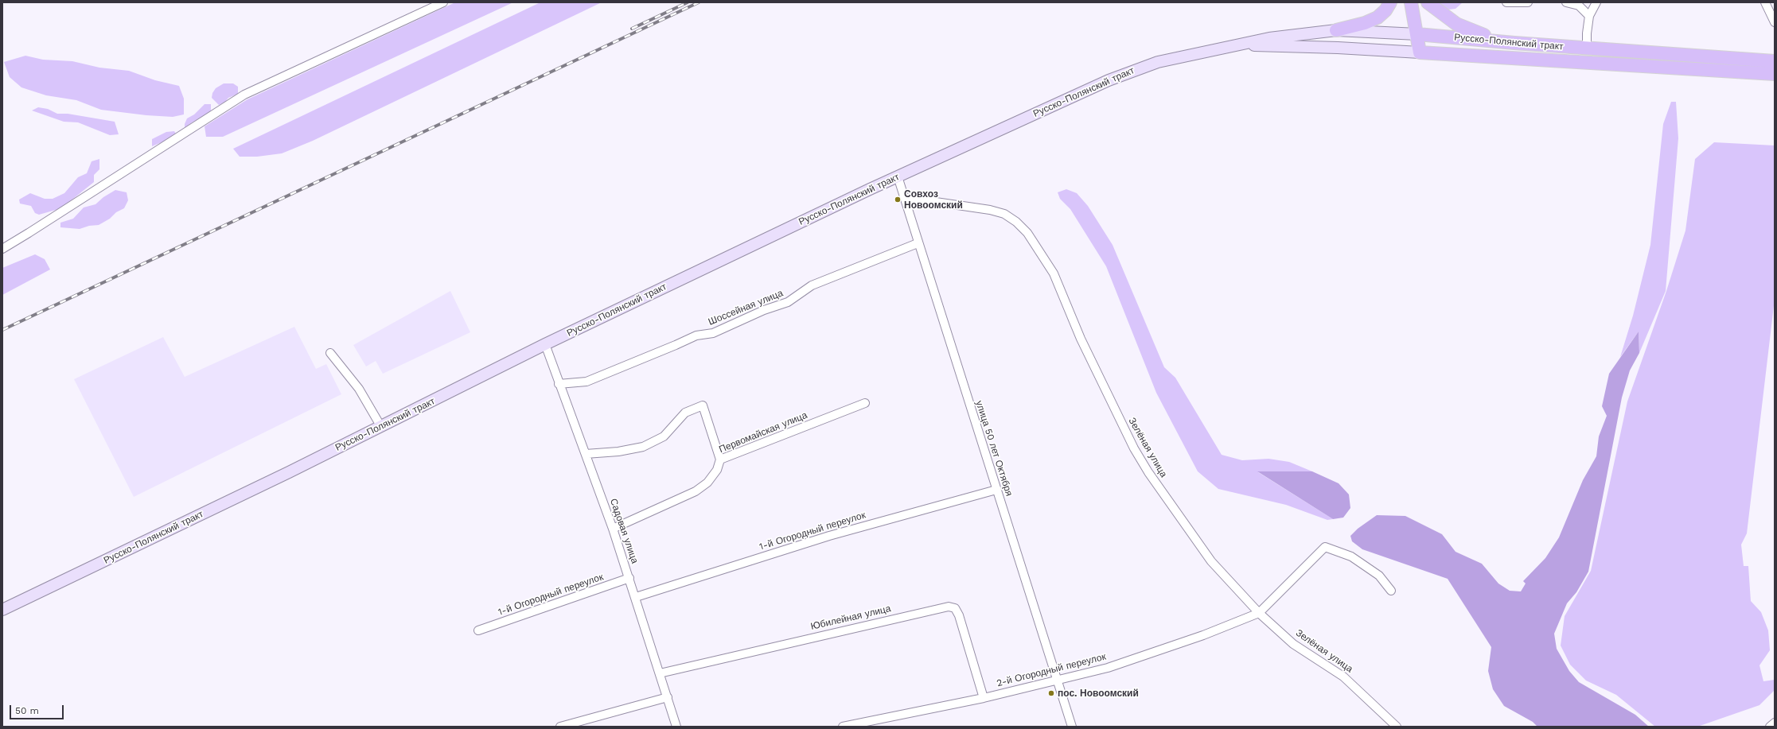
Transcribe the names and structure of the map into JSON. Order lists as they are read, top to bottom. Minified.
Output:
{"streets":{"main road":["Русско-Полянский тракт"],"street":["Шоссейная улица","Первомайская улица","Зелёная улица","улица 50 лет Октября","Садовая улица","1-й Огородный переулок","Юбилейная улица","2-й Огородный переулок"]},"crossings":[["Русско-Полянский тракт","улица 50 лет Октября"],["Русско-Полянский тракт","Садовая улица"],["Шоссейная улица","улица 50 лет Октября"],["Шоссейная улица","Садовая улица"],["Первомайская улица","Садовая улица"],["Зелёная улица","улица 50 лет Октября"],["Зелёная улица","2-й Огородный переулок"],["улица 50 лет Октября","1-й Огородный переулок"],["улица 50 лет Октября","2-й Огородный переулок"],["Садовая улица","1-й Огородный переулок"],["Садовая улица","Юбилейная улица"],["Юбилейная улица","2-й Огородный переулок"]],"places":["Совхоз Новоомский","пос. Новоомский"],"scale_bar":"50 m"}
